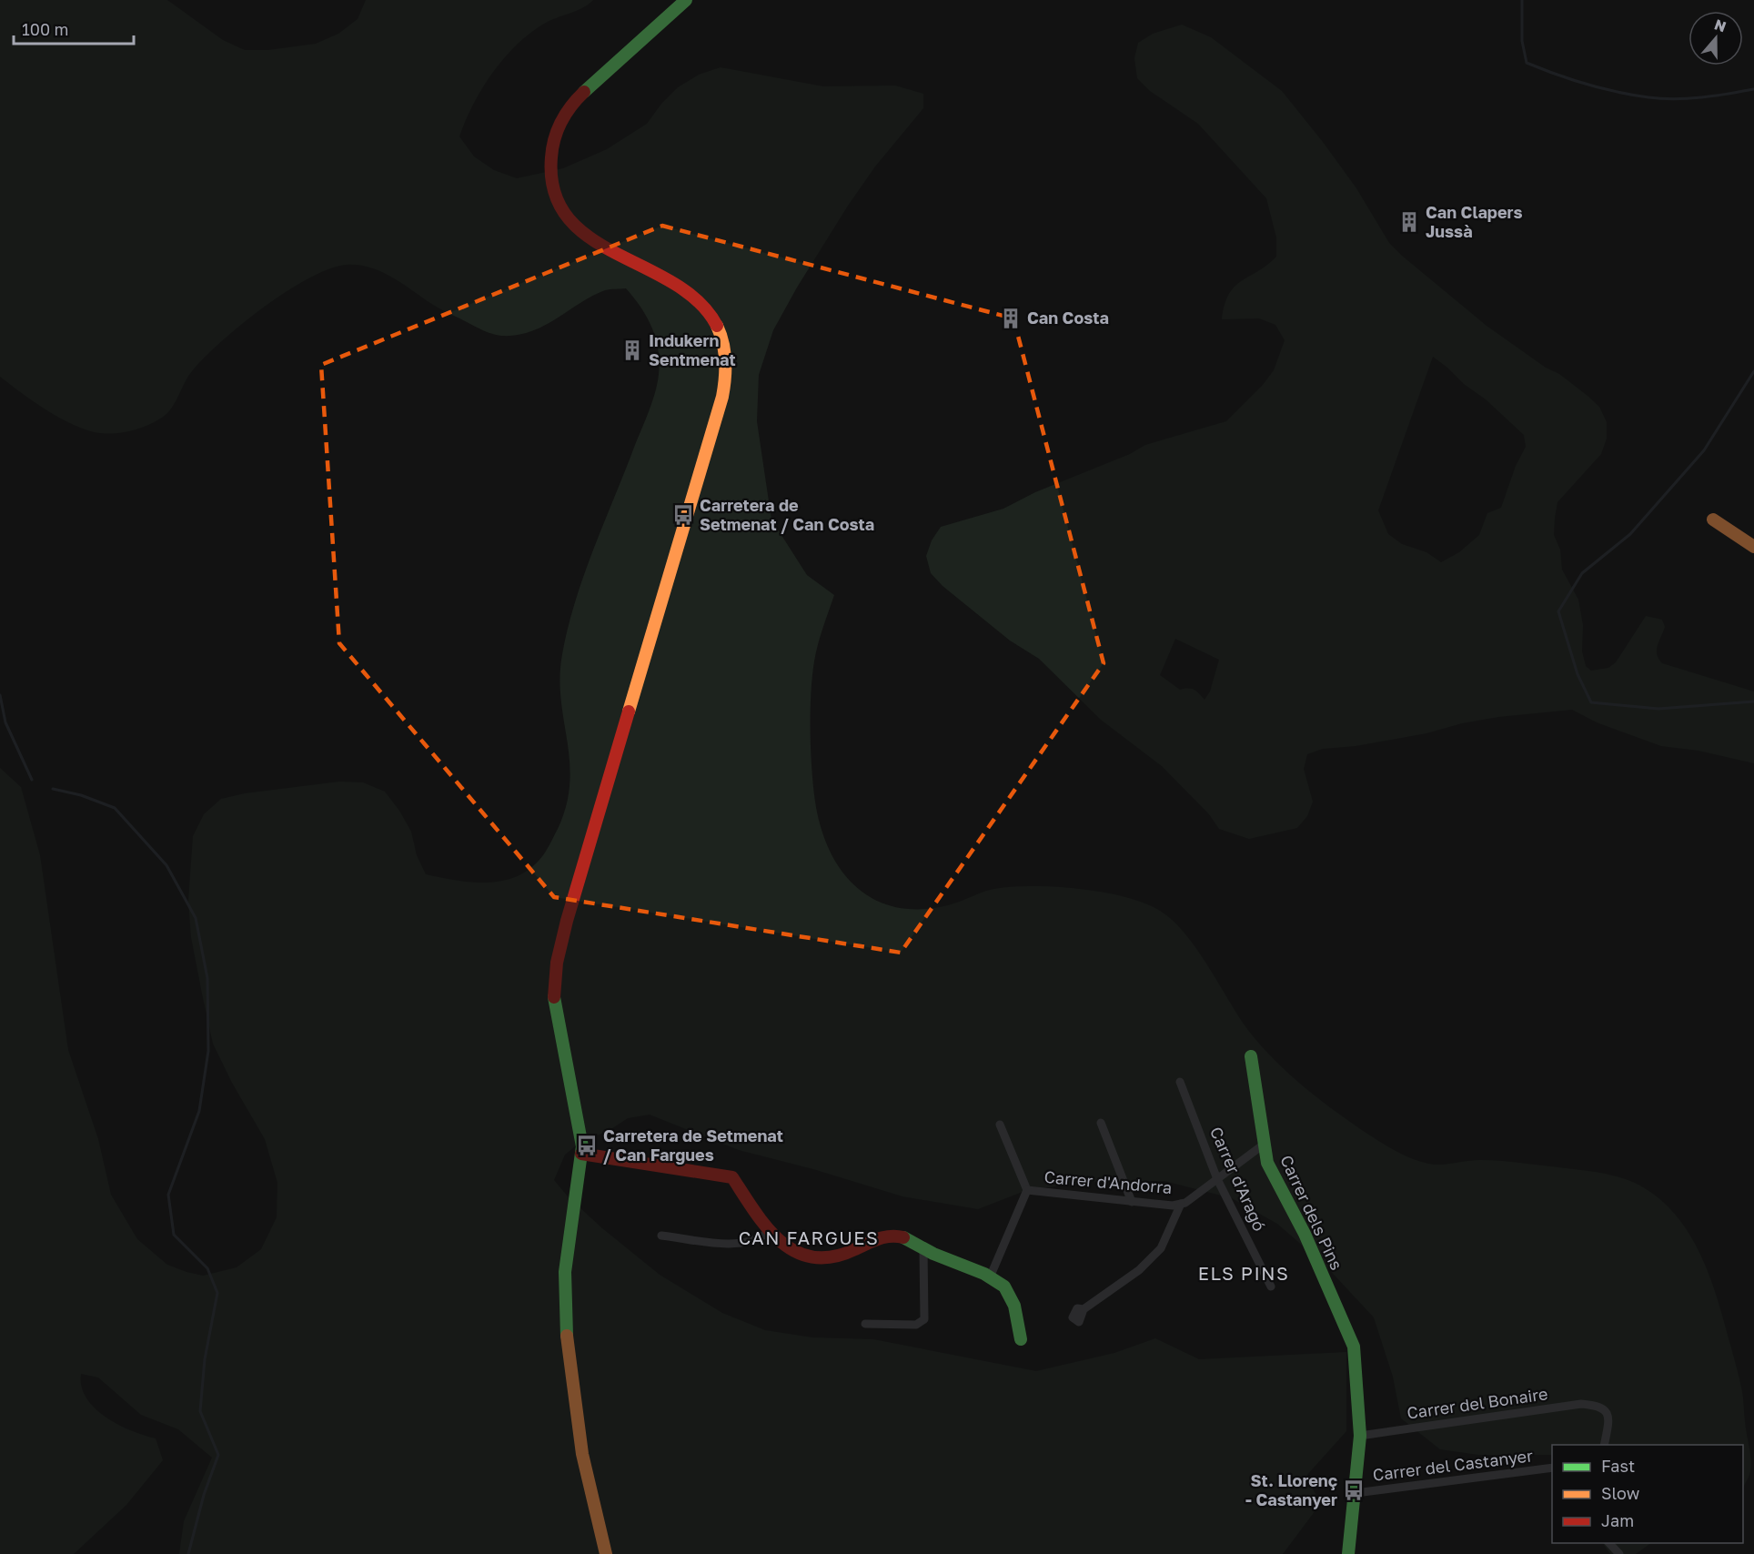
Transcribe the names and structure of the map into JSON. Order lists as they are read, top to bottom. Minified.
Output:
{"streets":{"main road":["Carrer dels Pins"],"street":["Carrer d'Aragó","Carrer d'Andorra","Carrer del Bonaire","Carrer del Castanyer"]},"crossings":[["Carrer d'Aragó","Carrer d'Andorra"],["Carrer d'Andorra","Carrer dels Pins"],["Carrer dels Pins","Carrer del Bonaire"],["Carrer dels Pins","Carrer del Castanyer"]],"districts":["CAN FARGUES","ELS PINS"],"places":{"building":["Can Clapers Jussà","Can Costa","Indukern Sentmenat"],"bus stop":["Carretera de Setmenat / Can Costa","Carretera de Setmenat / Can Fargues","St. Llorenç - Castanyer"]},"legend":["Fast","Slow","Jam"],"scale_bar":"100 m","north":"top"}
